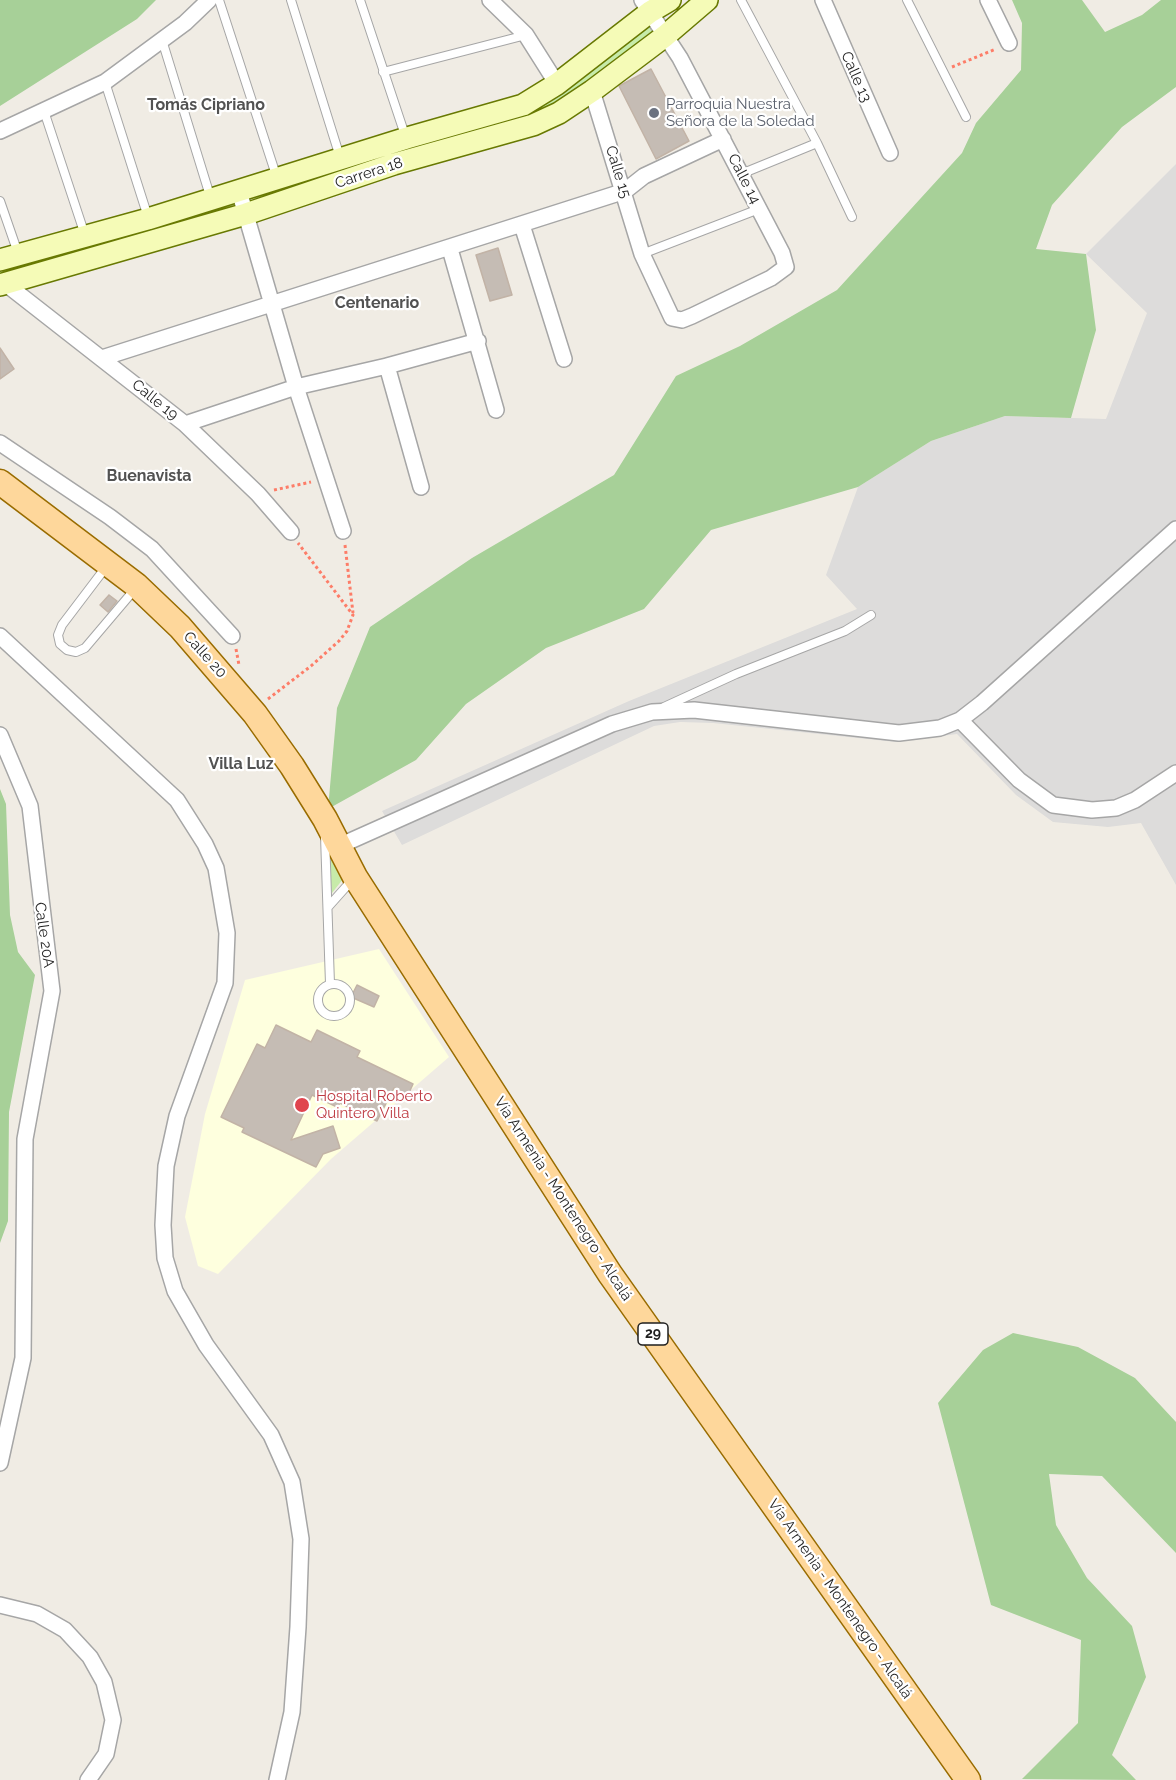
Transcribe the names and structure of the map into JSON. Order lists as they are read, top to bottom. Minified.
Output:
{"streets":{"main road":["Carrera 18","Calle 20","Vía Armenia - Montenegro - Alcalá","29"],"street":["Calle 13","Calle 15","Calle 14","Calle 19","Calle 20A"]},"crossings":[["Calle 15","Carrera 18"],["Calle 15","Calle 14"],["Carrera 18","Calle 14"],["Carrera 18","Calle 19"],["Calle 20","Vía Armenia - Montenegro - Alcalá"]],"districts":["Tomás Cipriano","Centenario","Buenavista","Villa Luz"],"places":["Parroquia Nuestra Señora de la Soledad","Hospital Roberto Quintero Villa"]}
